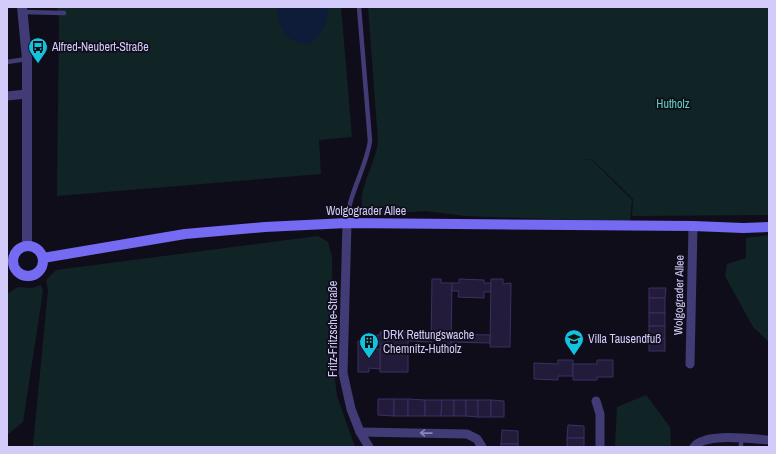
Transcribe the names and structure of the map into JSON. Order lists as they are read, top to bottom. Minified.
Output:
{"streets":{"main road":["Wolgograder Allee"],"street":["Fritz-Fritzsche-Straße"]},"crossings":[["Wolgograder Allee","Fritz-Fritzsche-Straße"]],"parks":["Hutholz"],"places":{"bus stop":["Alfred-Neubert-Straße"],"school or university":["Villa Tausendfuß"],"building":["DRK Rettungswache Chemnitz-Hutholz"]}}
